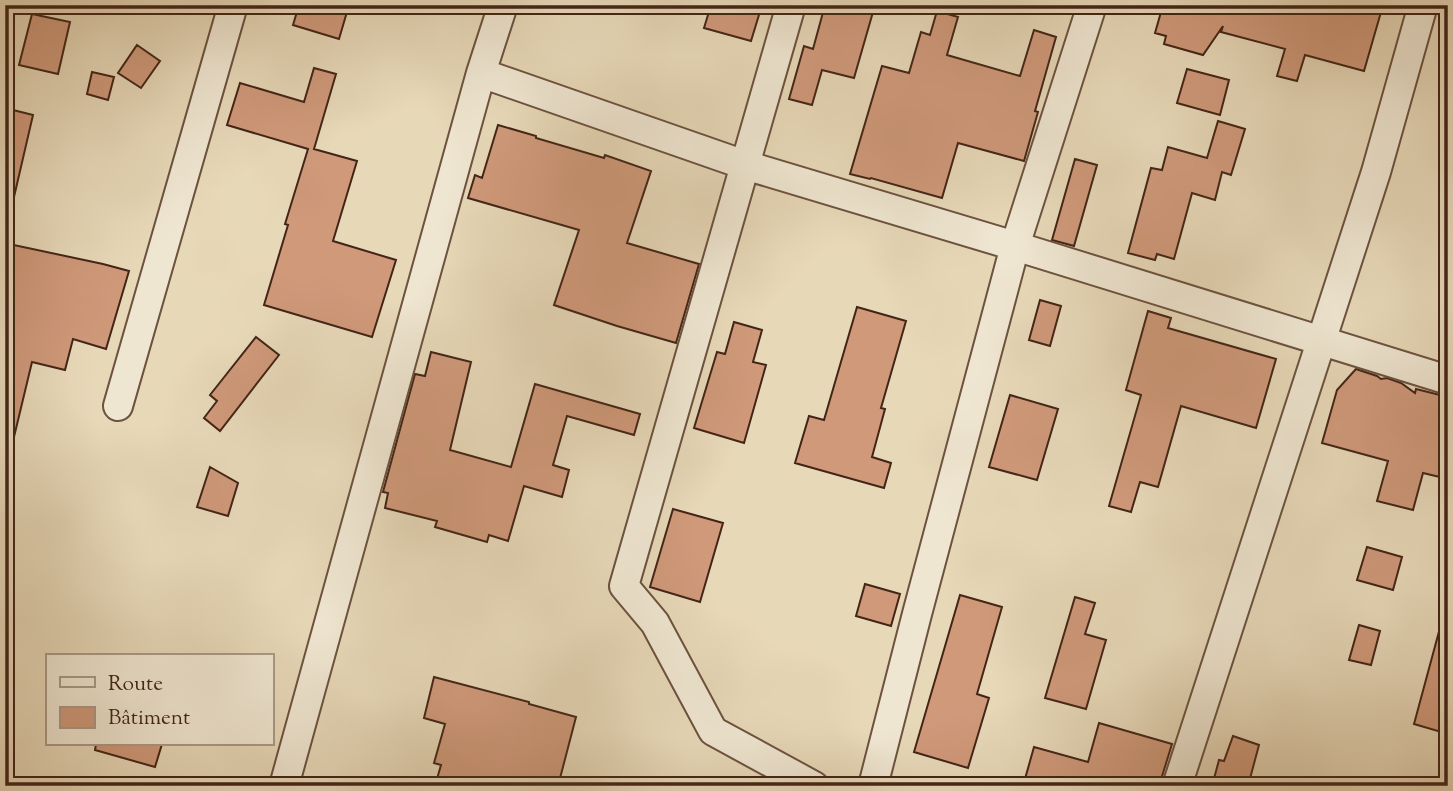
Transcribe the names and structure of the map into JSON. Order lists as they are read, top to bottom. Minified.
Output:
{"legend":["Route","Bâtiment"]}
